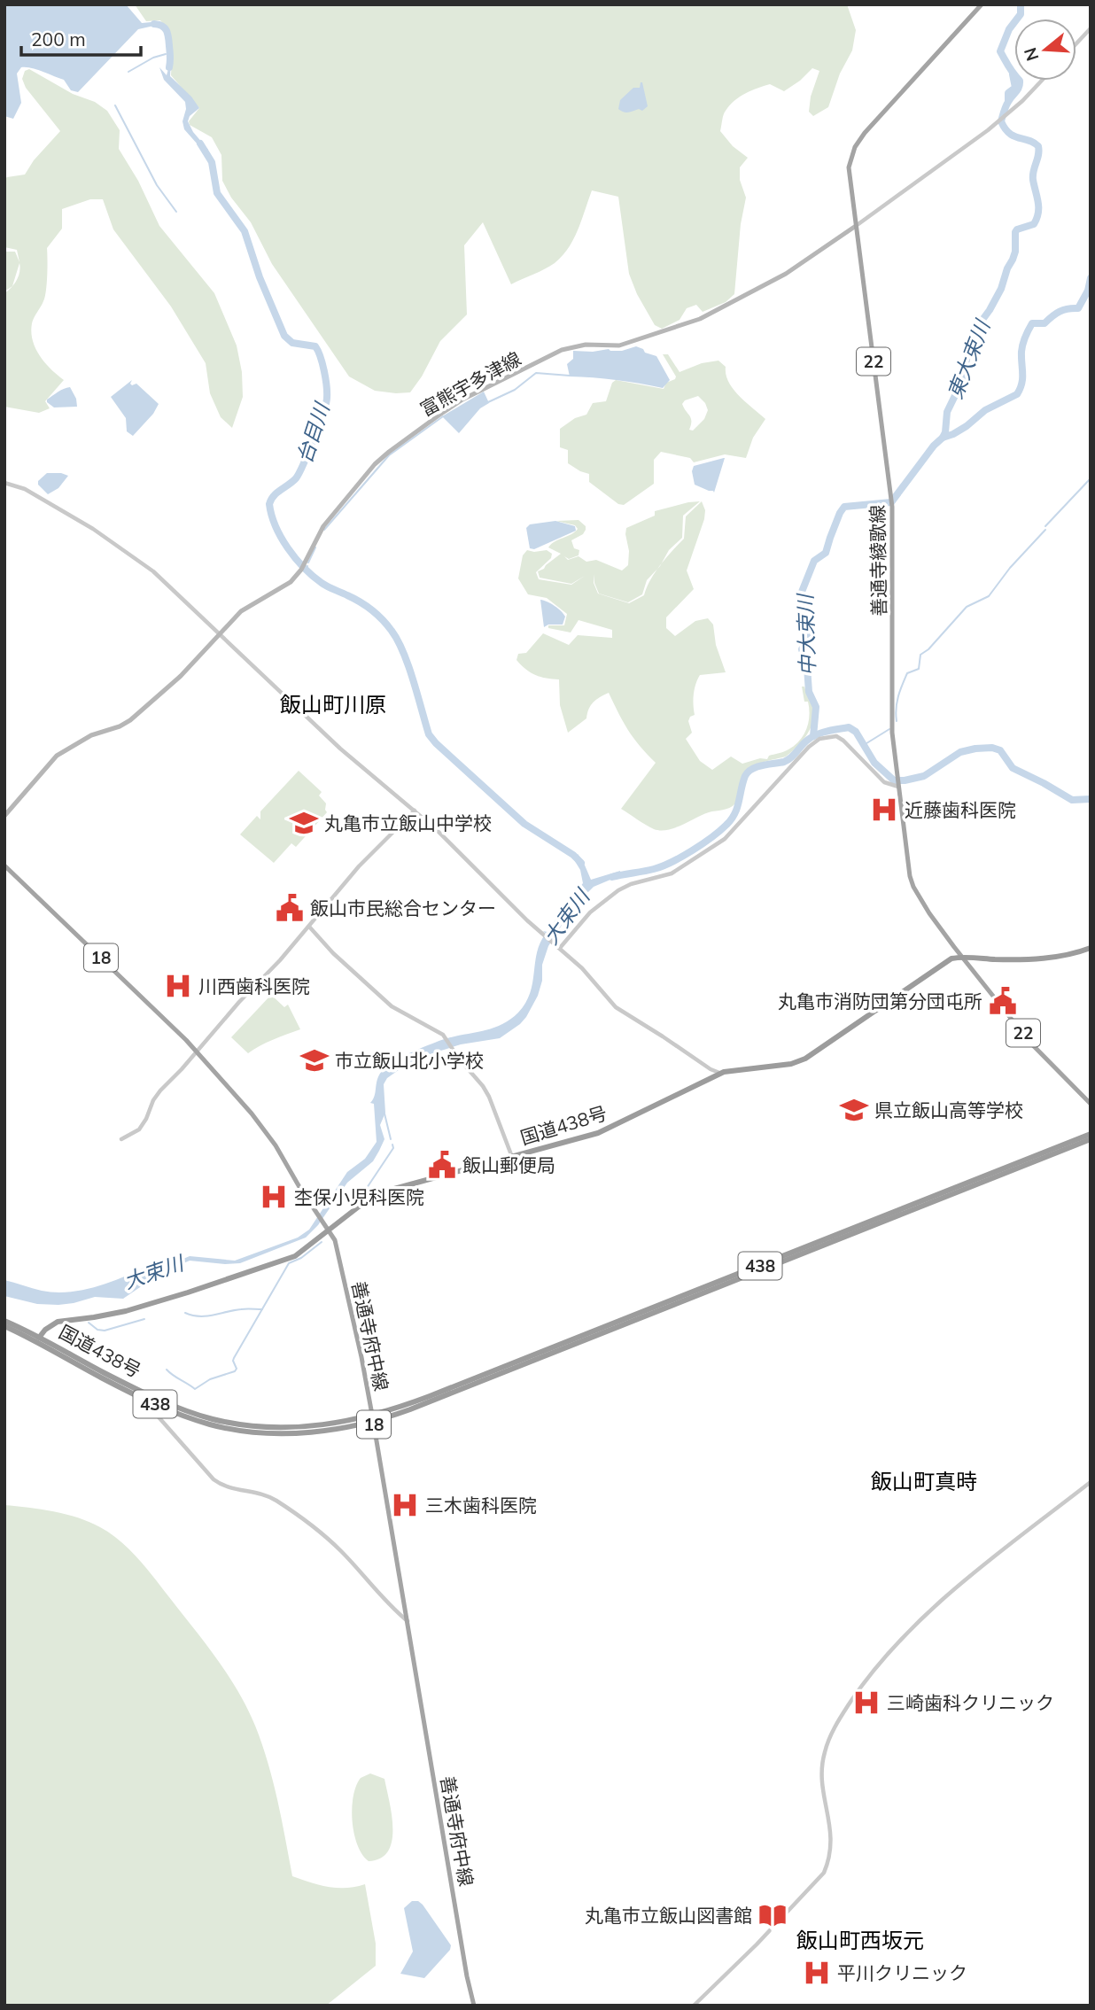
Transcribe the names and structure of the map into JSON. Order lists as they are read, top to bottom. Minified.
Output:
{"streets":{"highway":["国道438号","438"],"main road":["22","富熊宇多津線","善通寺綾歌線","18","善通寺府中線"]},"crossings":[["富熊宇多津線","善通寺綾歌線"],["善通寺綾歌線","国道438号"],["国道438号","善通寺府中線"]],"districts":["飯山町川原","飯山町真時","飯山町西坂元"],"water":["東大束川","台目川","中大束川","大束川"],"places":{"hospital":["近藤歯科医院","川西歯科医院","杢保小児科医院","三木歯科医院","三崎歯科クリニック","平川クリニック"],"school or university":["丸亀市立飯山中学校","市立飯山北小学校","県立飯山高等学校"],"public building":["飯山市民総合センター","丸亀市消防団第分団屯所","飯山郵便局"],"library":["丸亀市立飯山図書館"]},"scale_bar":"200 m","north":"left"}
